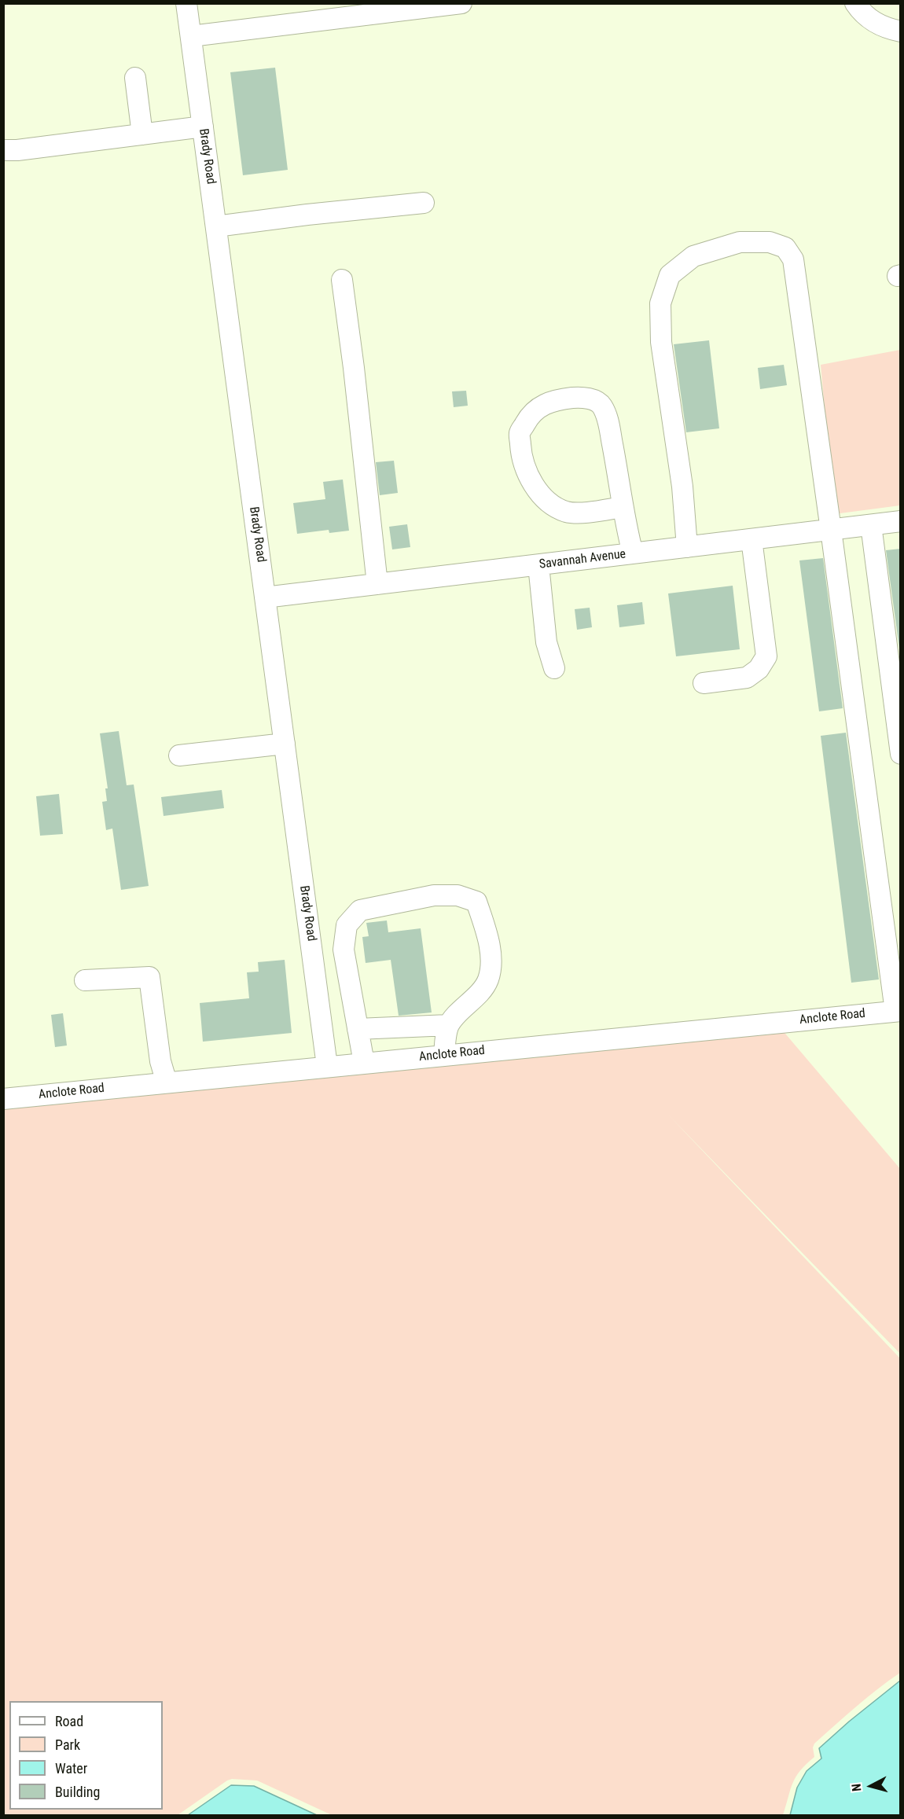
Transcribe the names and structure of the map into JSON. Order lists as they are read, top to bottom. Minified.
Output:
{"streets":{"street":["Brady Road","Savannah Avenue","Anclote Road"]},"crossings":[["Brady Road","Savannah Avenue"],["Brady Road","Anclote Road"]],"legend":["Road","Park","Water","Building"],"north":"left"}
